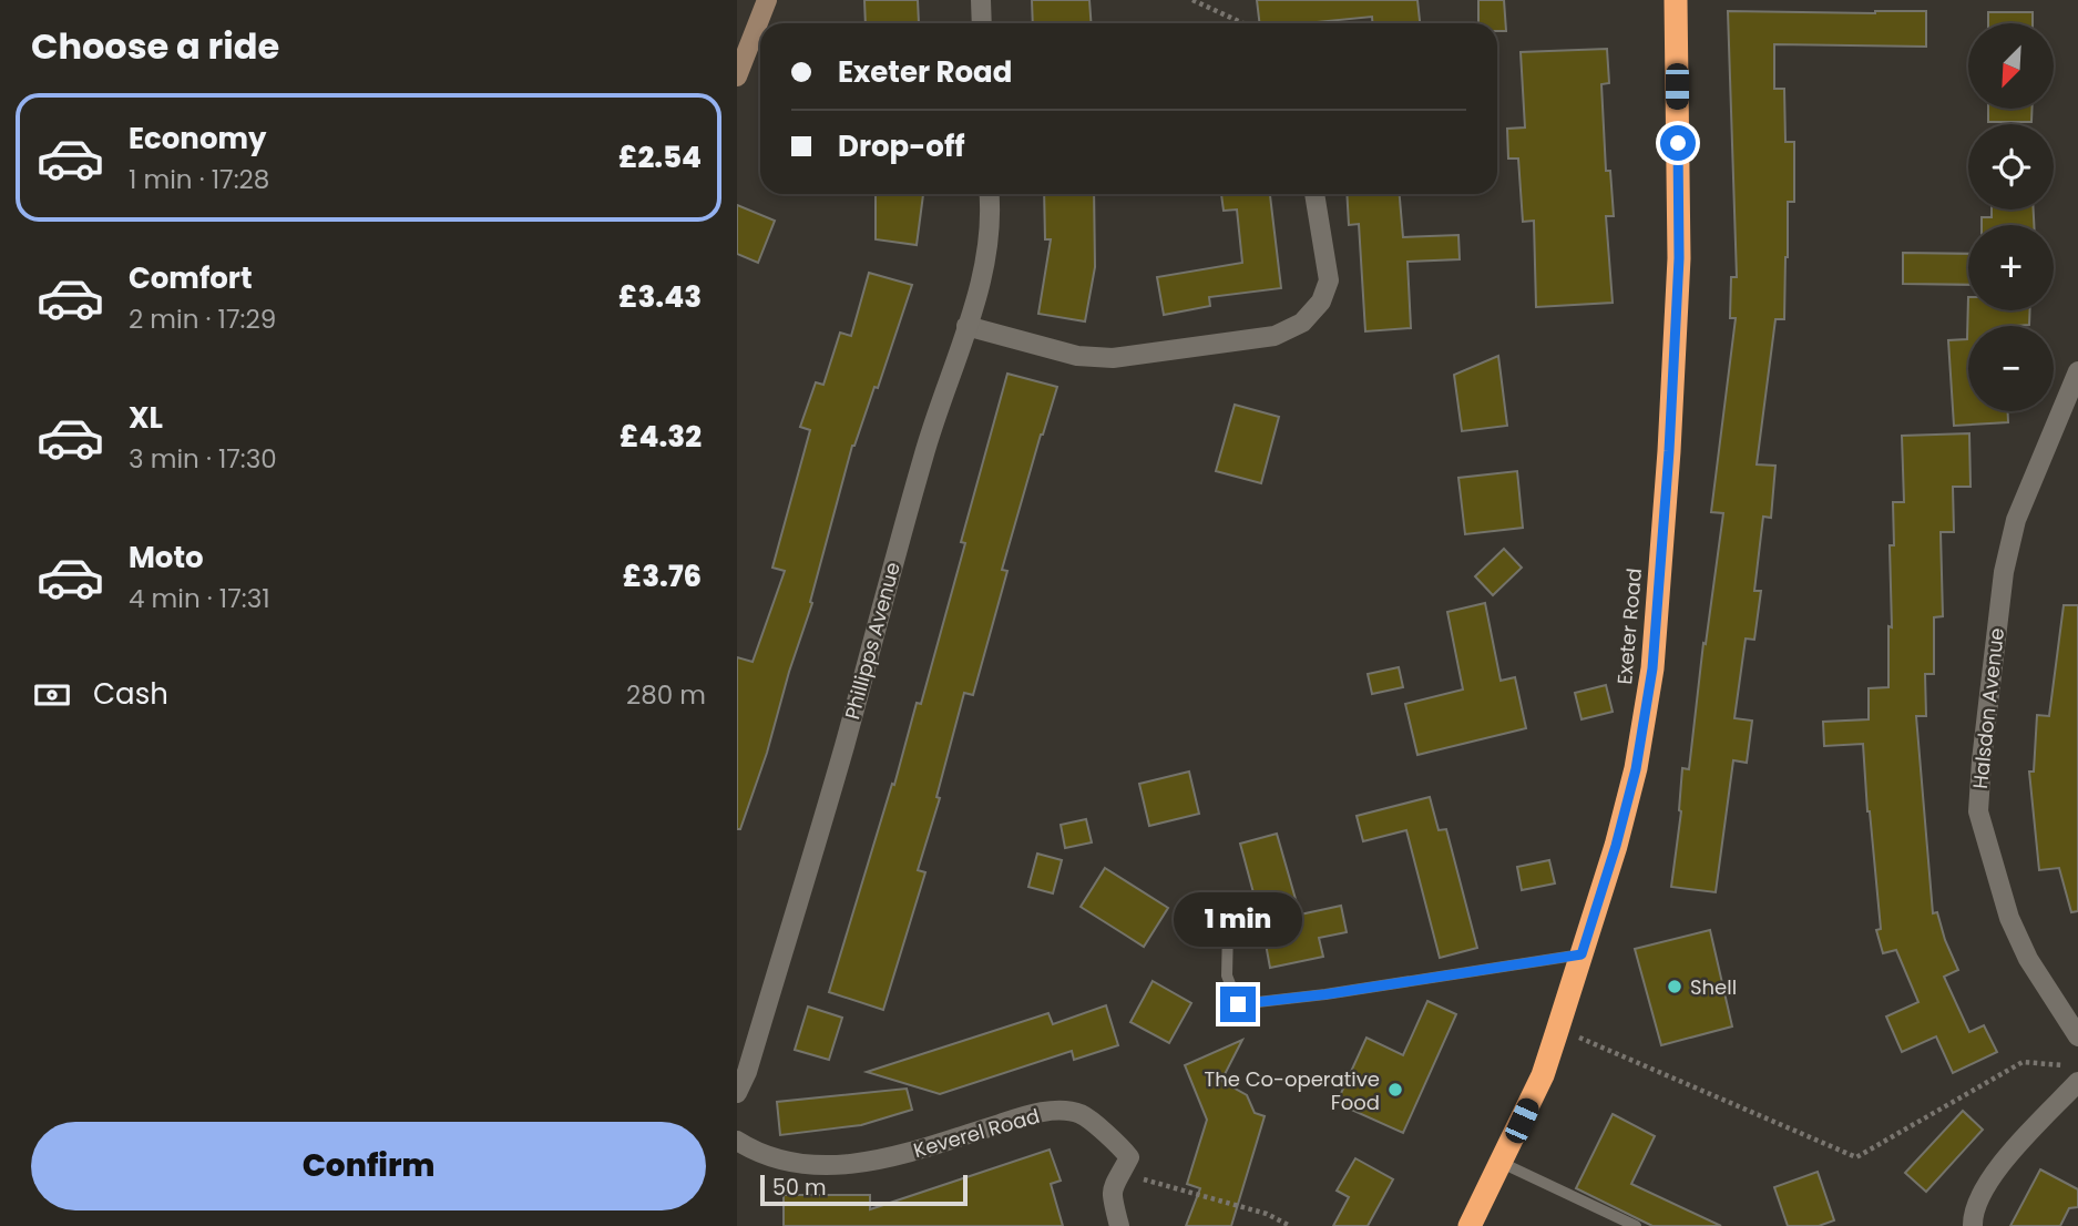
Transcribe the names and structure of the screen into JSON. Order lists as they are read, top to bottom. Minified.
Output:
{"streets":{"highway":["Exeter Road"],"street":["Phillipps Avenue","Halsdon Avenue","Keverel Road"]},"places":["Shell","The Co-operative Food"],"scale_bar":"50 m","north":"bottom left","page":{"heading":"Choose a ride","map_buttons":["+","−"],"banner":["Exeter Road","Drop-off"],"list":[{"name":"Economy","note":"1 min · 17:28","value":"£2.54"},{"name":"Comfort","note":"2 min · 17:29","value":"£3.43"},{"name":"XL","note":"3 min · 17:30","value":"£4.32"},{"name":"Moto","note":"4 min · 17:31","value":"£3.76"}],"pay":["Cash","280 m"],"bubble":"1 min","buttons":"Confirm","scale":"50 m"}}
